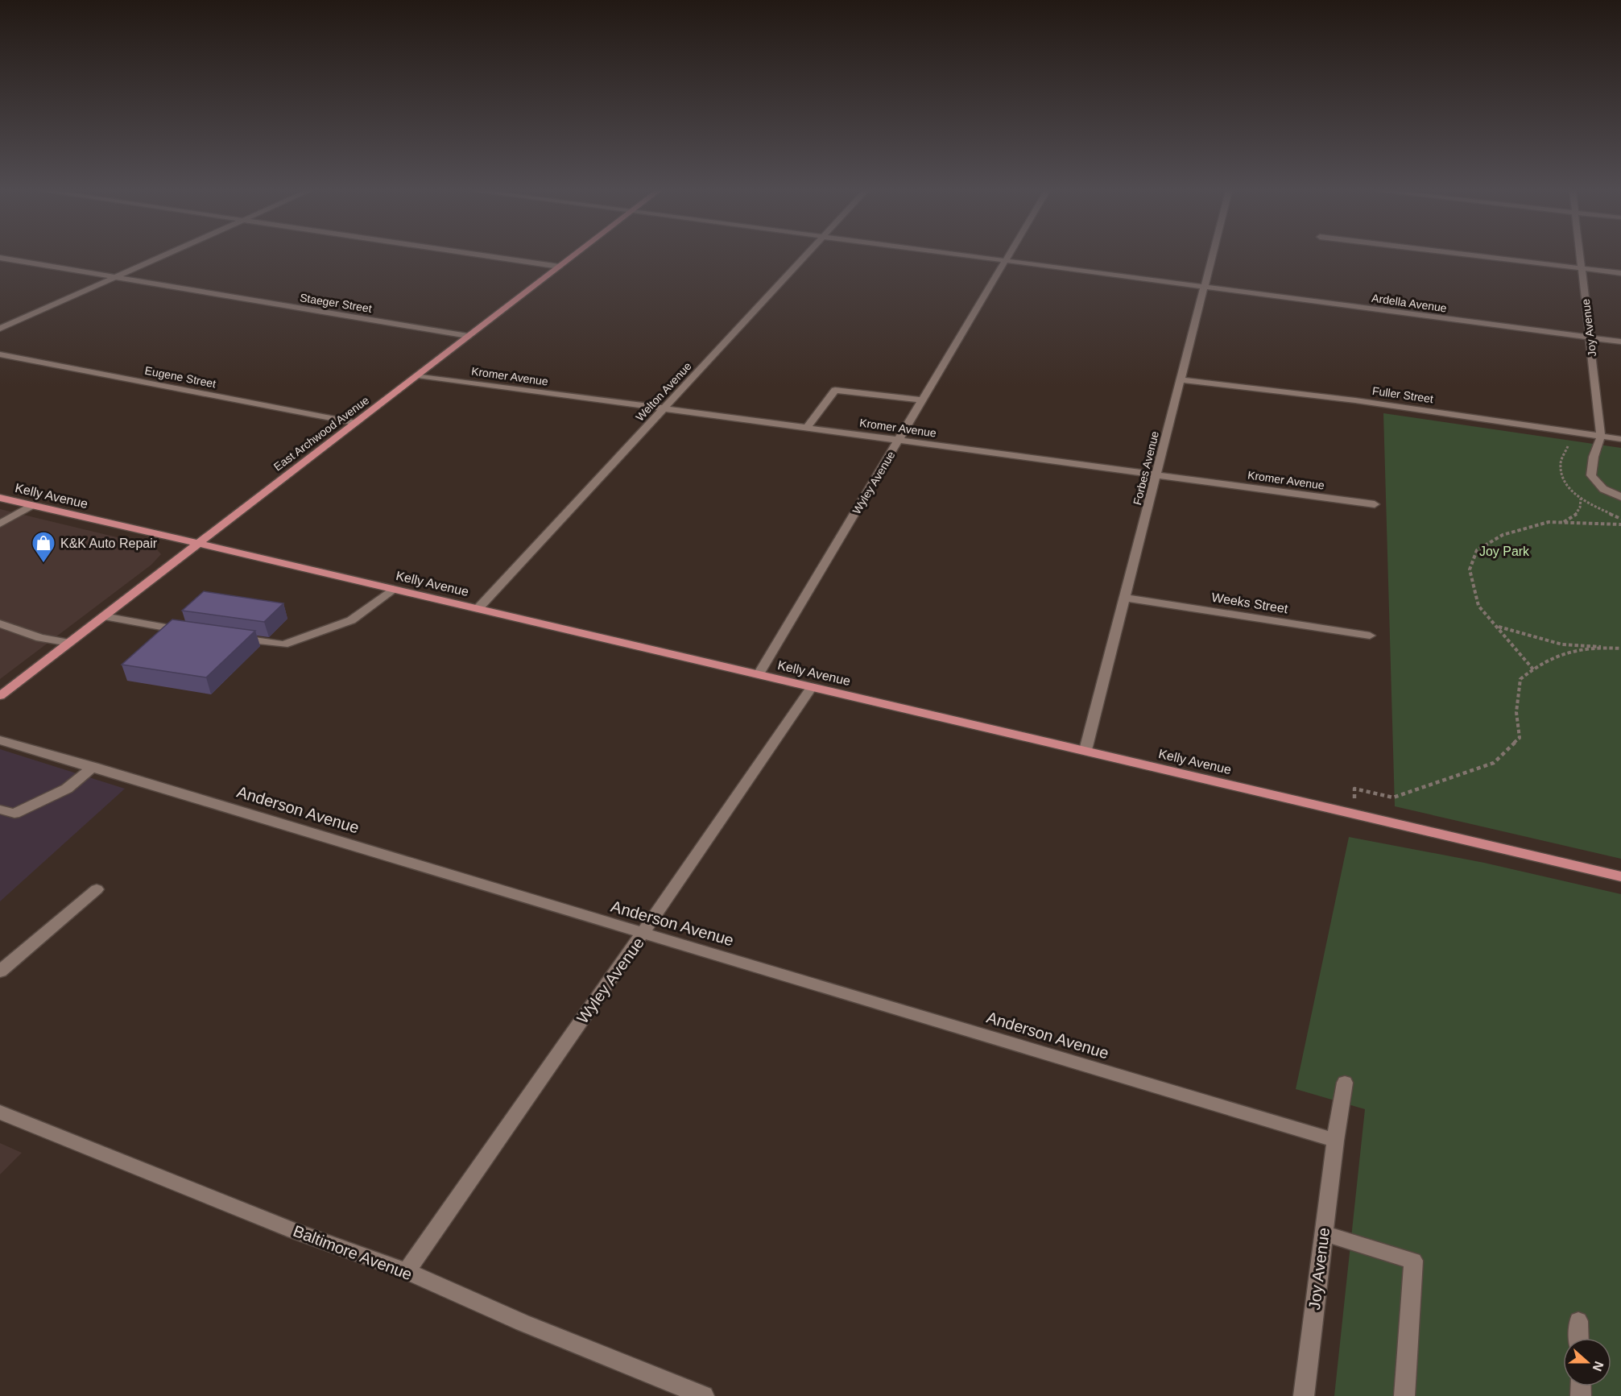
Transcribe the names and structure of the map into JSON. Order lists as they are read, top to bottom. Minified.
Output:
{"streets":{"main road":["East Archwood Avenue","Kelly Avenue"],"street":["Staeger Street","Ardella Avenue","Joy Avenue","Kromer Avenue","Eugene Street","Welton Avenue","Fuller Street","Forbes Avenue","Wyley Avenue","Weeks Street","Anderson Avenue","Baltimore Avenue"]},"crossings":[["Staeger Street","East Archwood Avenue"],["Ardella Avenue","Joy Avenue"],["Ardella Avenue","Forbes Avenue"],["Ardella Avenue","Wyley Avenue"],["Joy Avenue","Fuller Street"],["Joy Avenue","Anderson Avenue"],["Kromer Avenue","Welton Avenue"],["Kromer Avenue","East Archwood Avenue"],["Kromer Avenue","Forbes Avenue"],["Kromer Avenue","Wyley Avenue"],["Eugene Street","East Archwood Avenue"],["Welton Avenue","Kelly Avenue"],["Fuller Street","Forbes Avenue"],["East Archwood Avenue","Kelly Avenue"],["Forbes Avenue","Kelly Avenue"],["Forbes Avenue","Weeks Street"],["Wyley Avenue","Kelly Avenue"],["Wyley Avenue","Anderson Avenue"],["Wyley Avenue","Baltimore Avenue"]],"parks":["Joy Park"],"places":{"shop":["K&K Auto Repair"]},"north":"right"}
